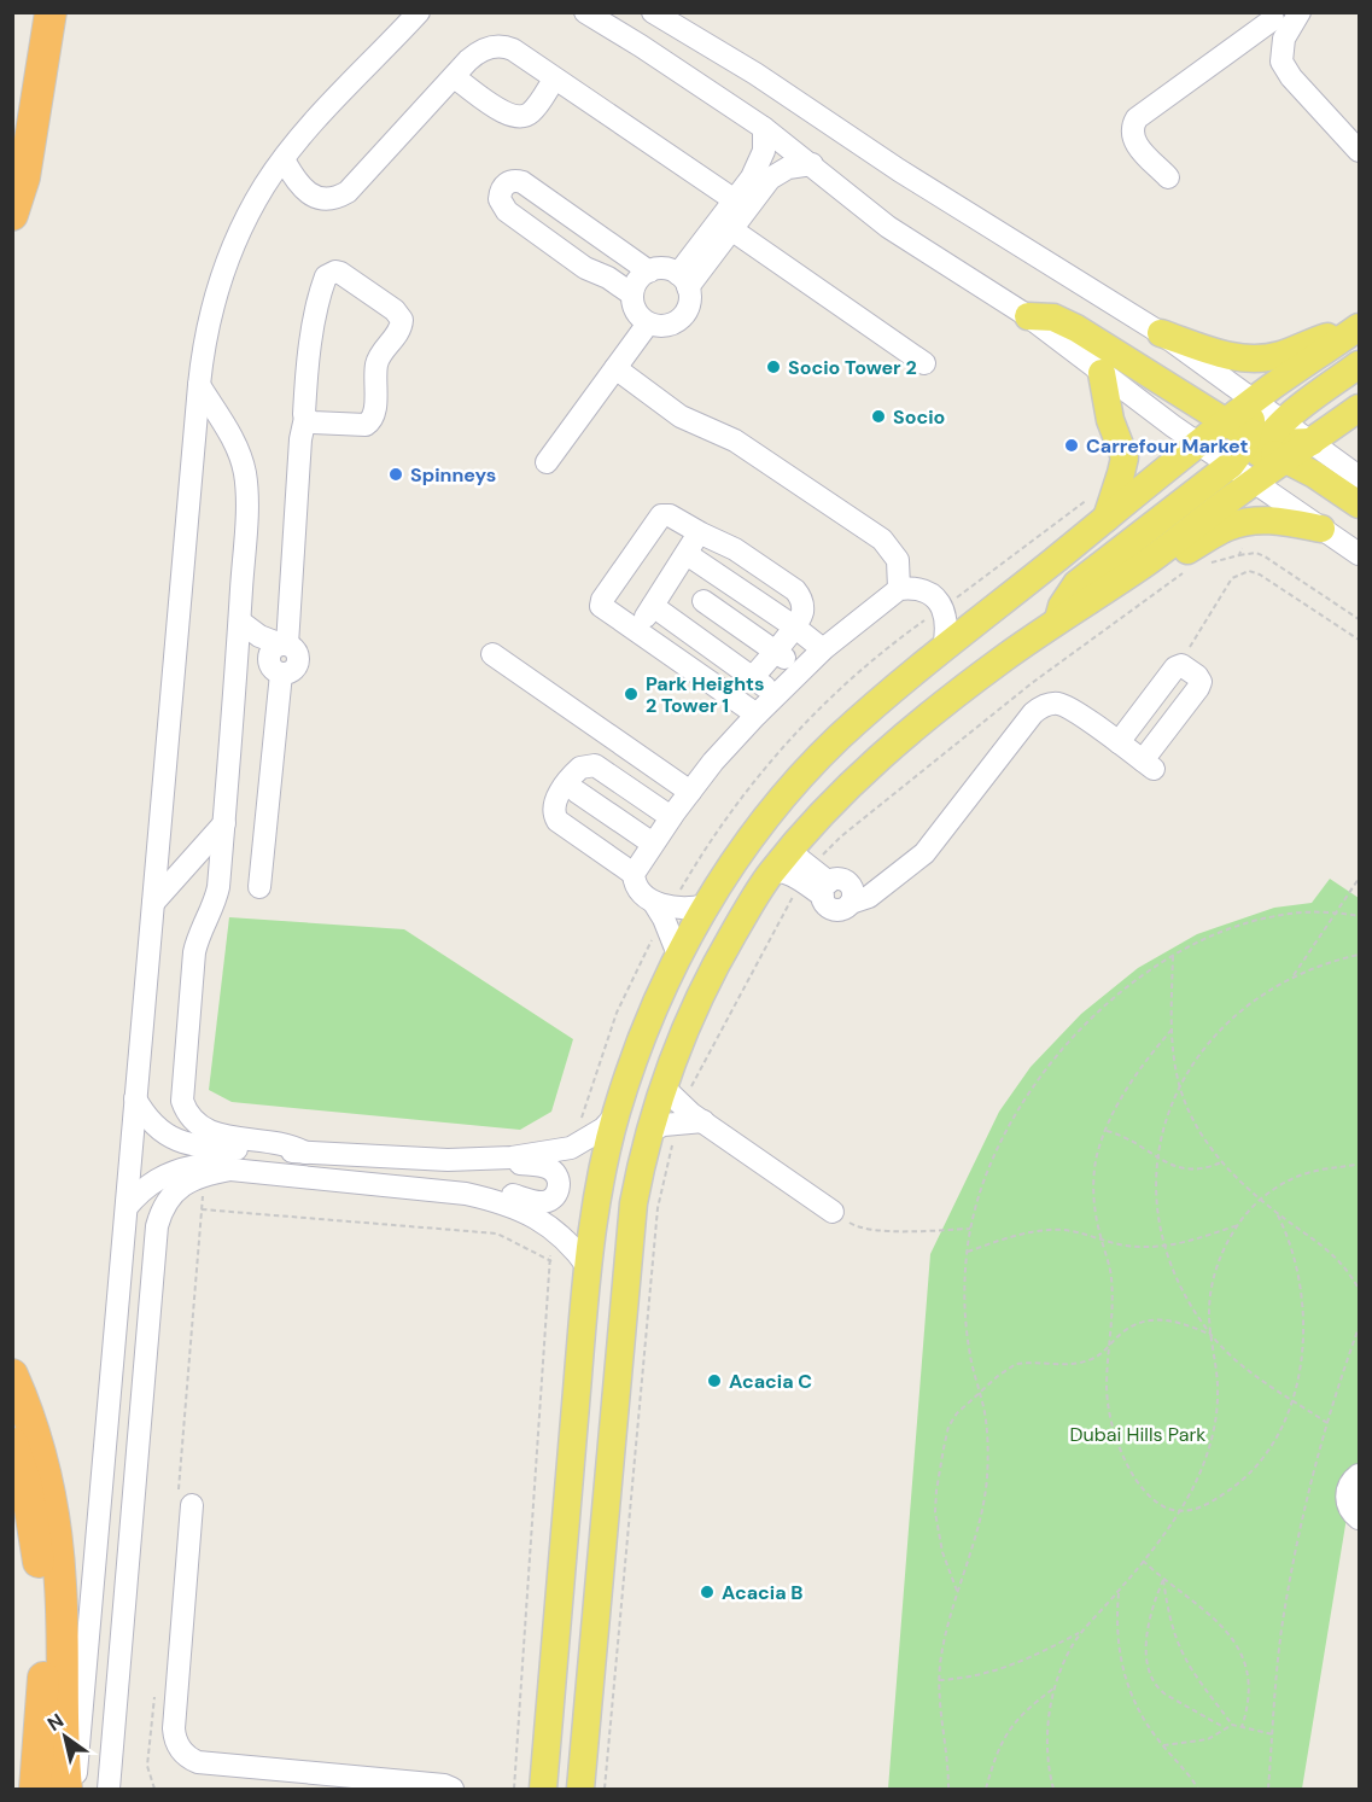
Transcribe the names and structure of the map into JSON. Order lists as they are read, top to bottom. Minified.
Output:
{"parks":["Dubai Hills Park"],"places":["Socio Tower 2","Socio","Carrefour Market","Spinneys","Park Heights 2 Tower 1","Acacia C","Acacia B"],"north":"top left"}
